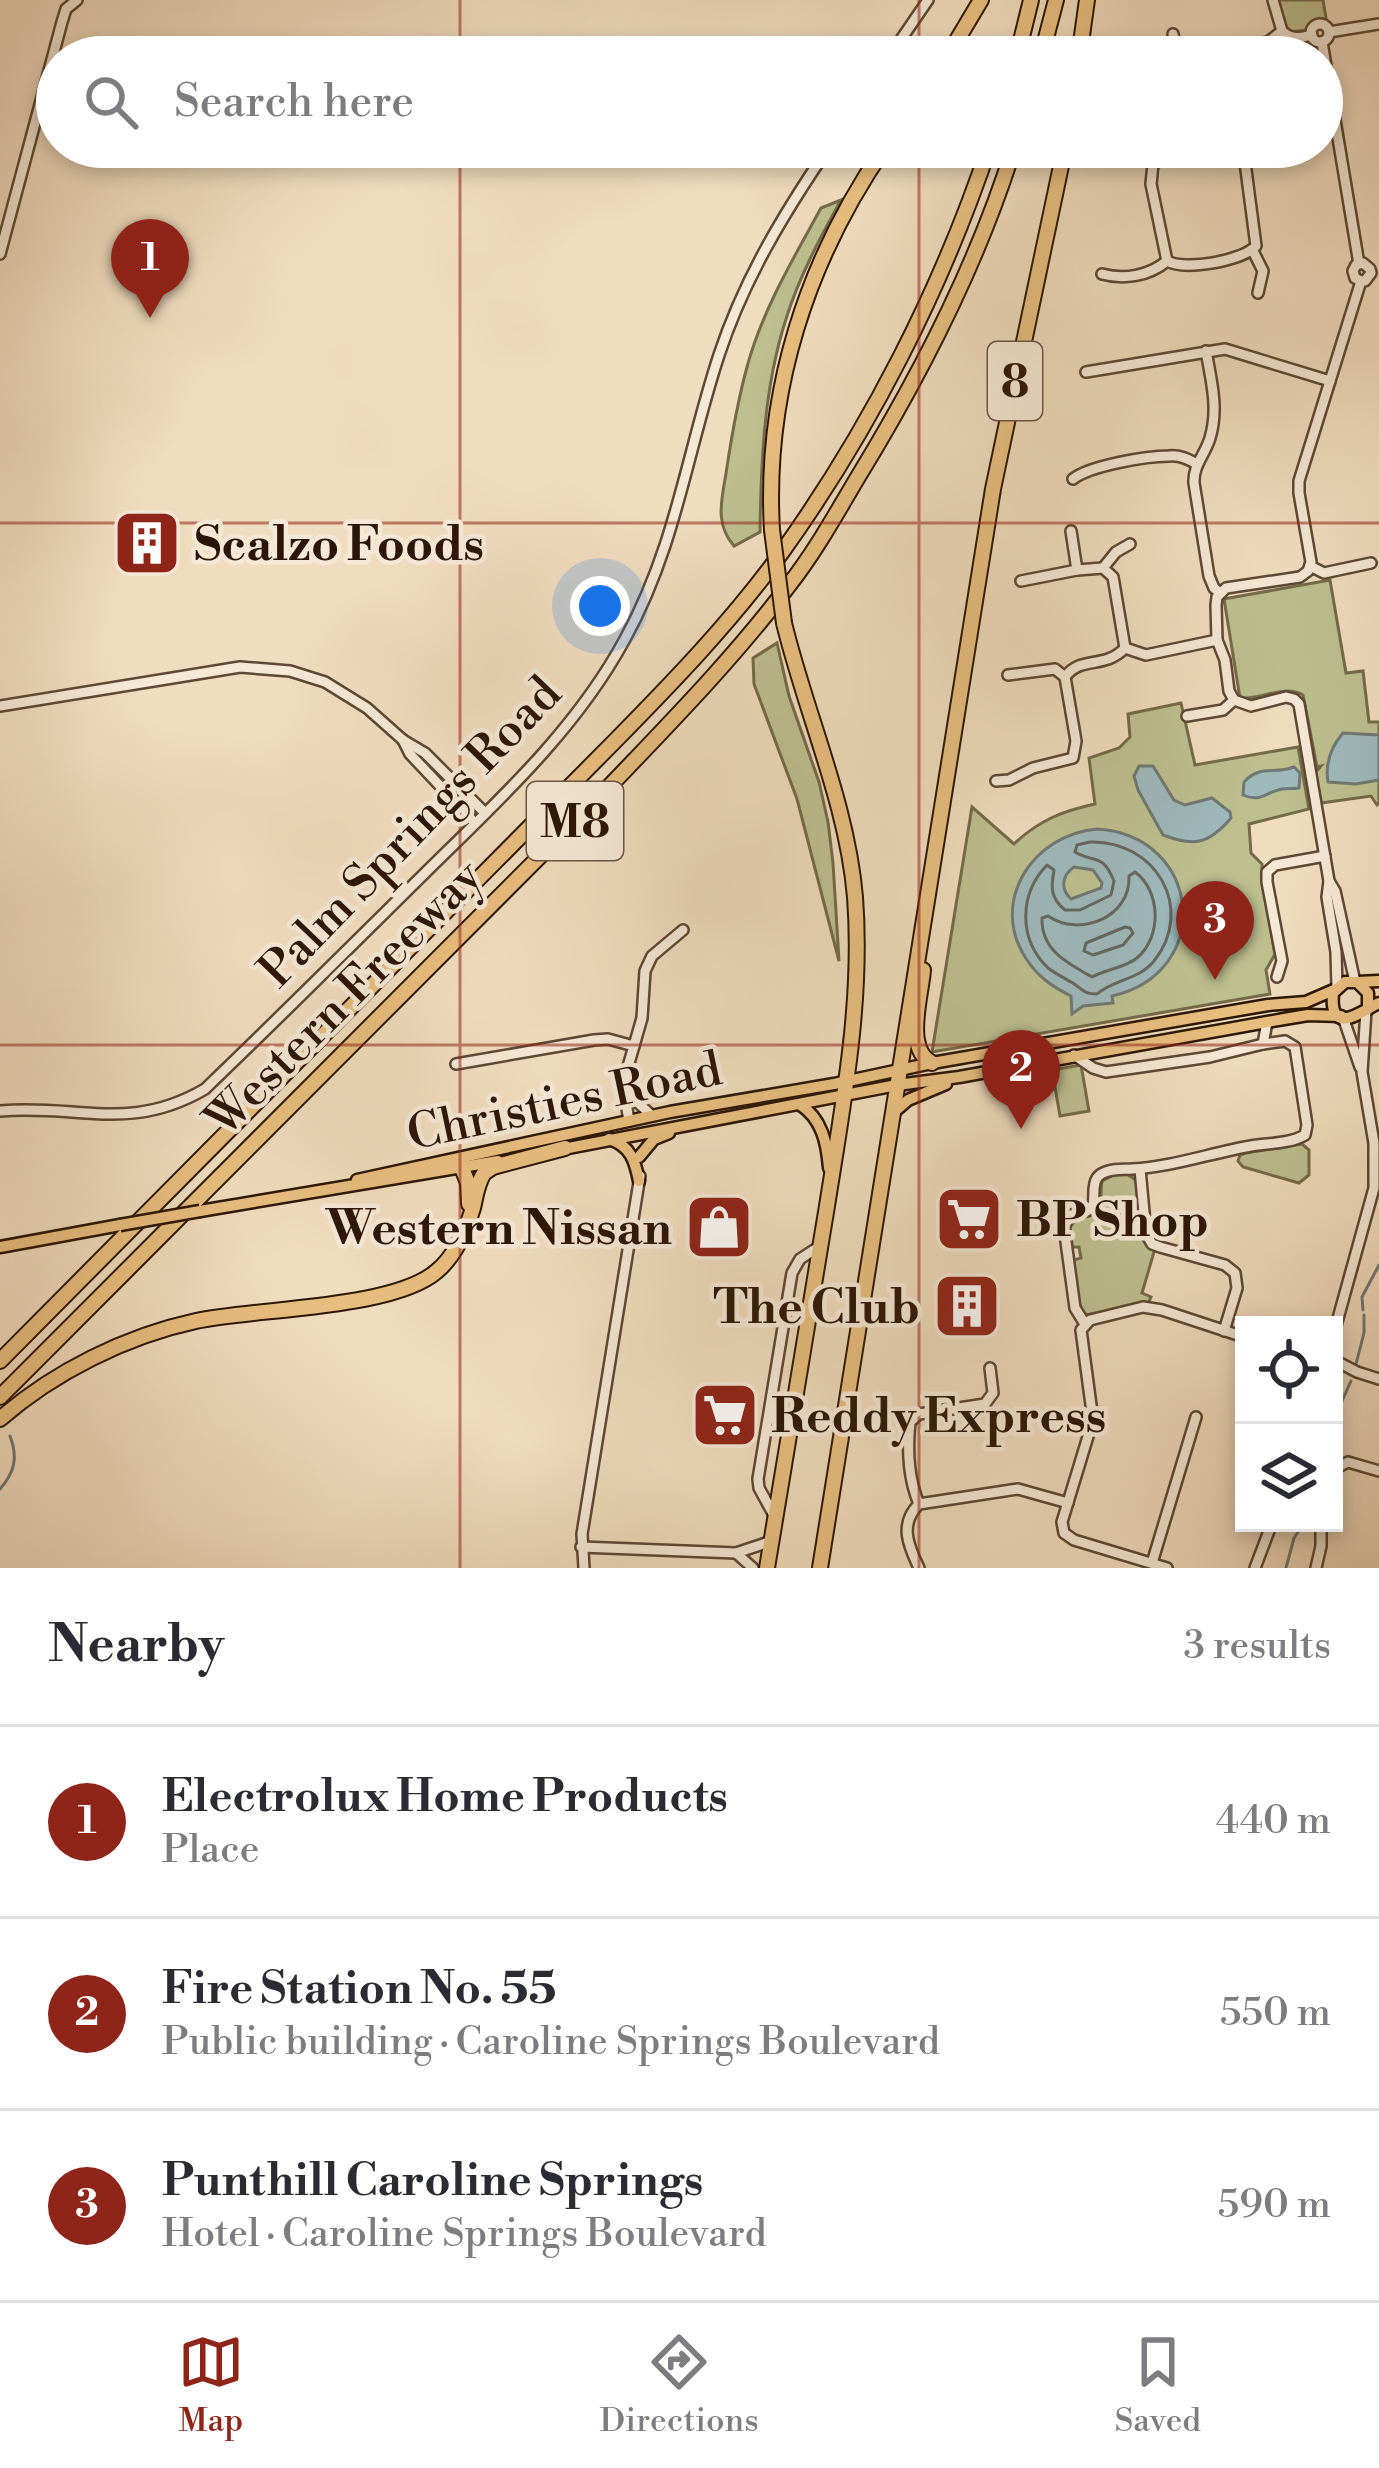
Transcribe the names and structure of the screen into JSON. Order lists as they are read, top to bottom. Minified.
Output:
{"streets":{"highway":["8","M8","Western Freeway"],"main road":["Christies Road"],"street":["Palm Springs Road"]},"places":{"building":["Scalzo Foods","The Club"],"supermarket":["BP Shop","Reddy Express"],"shop":["Western Nissan"]},"page":{"search":"Search here","pins":["1","3","2"],"heading":["Nearby","3 results"],"list":[{"mark":"1","name":"Electrolux Home Products","note":"Place","value":"440 m"},{"mark":"2","name":"Fire Station No. 55","note":"Public building · Caroline Springs Boulevard","value":"550 m"},{"mark":"3","name":"Punthill Caroline Springs","note":"Hotel · Caroline Springs Boulevard","value":"590 m"}],"nav":["Map","Directions","Saved"]}}
